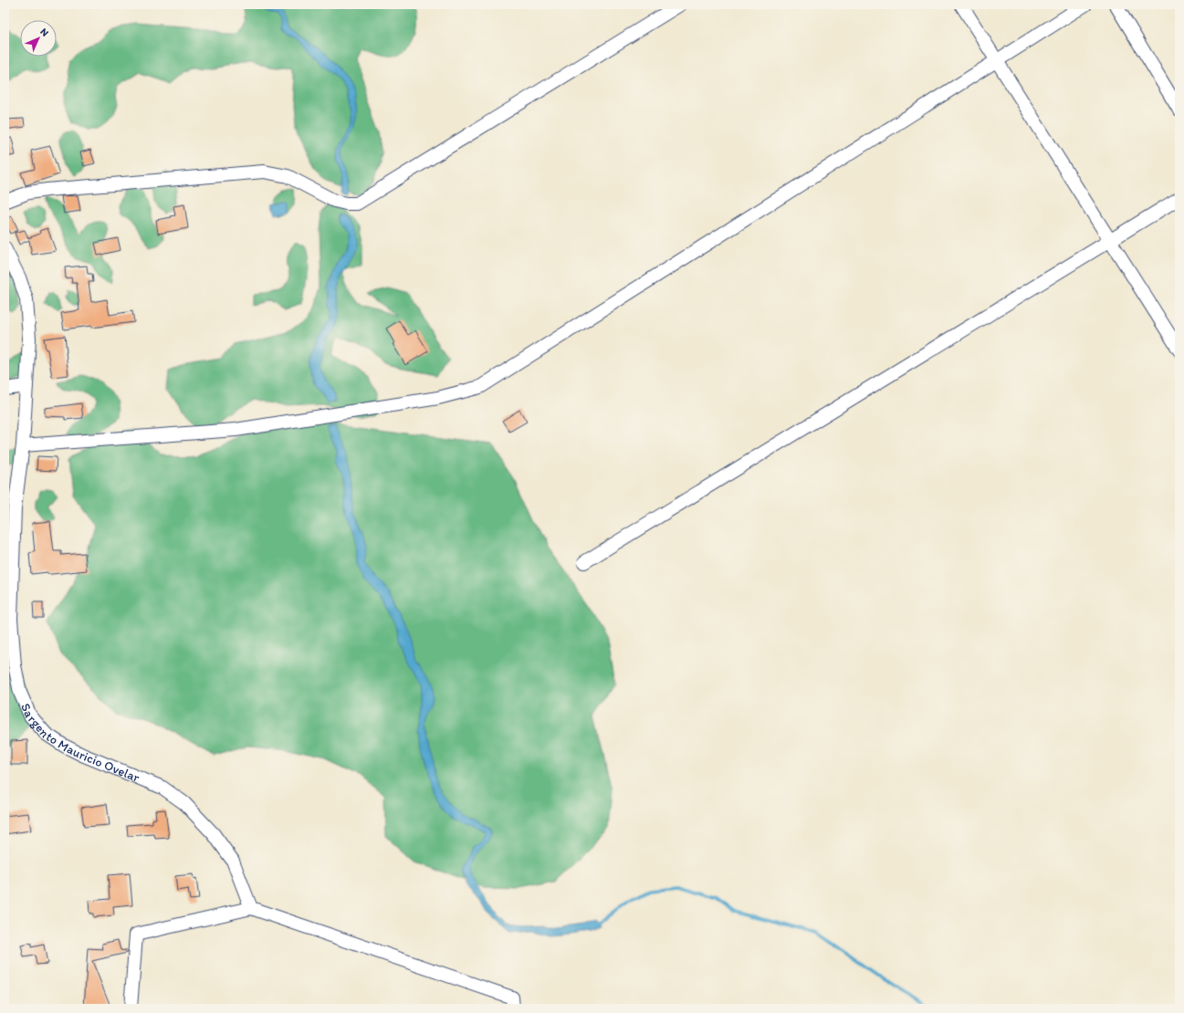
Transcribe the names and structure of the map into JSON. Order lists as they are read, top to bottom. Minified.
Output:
{"streets":{"street":["Sargento Mauricio Ovelar"]},"north":"top right"}
